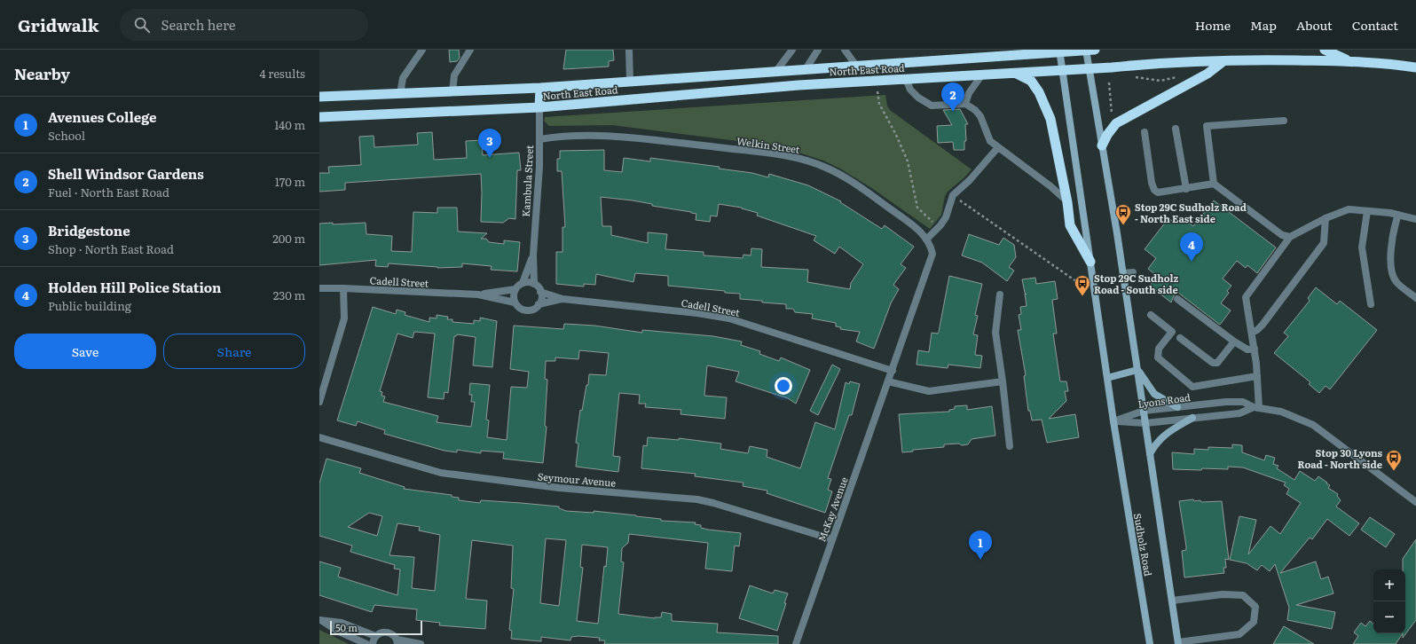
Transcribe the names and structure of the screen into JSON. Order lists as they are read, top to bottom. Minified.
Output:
{"streets":{"highway":["North East Road"],"main road":["Sudholz Road"],"street":["Welkin Street","Kambula Street","Cadell Street","Lyons Road","Seymour Avenue","McKay Avenue"]},"crossings":[["North East Road","Kambula Street"],["North East Road","Sudholz Road"],["Welkin Street","Kambula Street"],["Welkin Street","Cadell Street"],["Welkin Street","McKay Avenue"],["Kambula Street","Cadell Street"],["Lyons Road","Sudholz Road"],["Seymour Avenue","McKay Avenue"]],"places":{"bus stop":["Stop 29C Sudholz Road - North East side","Stop 29C Sudholz Road - South side","Stop 30 Lyons Road - North side"]},"scale_bar":"50 m","page":{"header":"Gridwalk","search":"Search here","nav":["Home","Map","About","Contact"],"heading":["Nearby","4 results"],"pins":["2","3","4","1"],"list":[{"mark":"1","name":"Avenues College","note":"School","value":"140 m"},{"mark":"2","name":"Shell Windsor Gardens","note":"Fuel · North East Road","value":"170 m"},{"mark":"3","name":"Bridgestone","note":"Shop · North East Road","value":"200 m"},{"mark":"4","name":"Holden Hill Police Station","note":"Public building","value":"230 m"}],"buttons":["Save","Share"],"map_buttons":["+","−"],"scale":"50 m"}}
